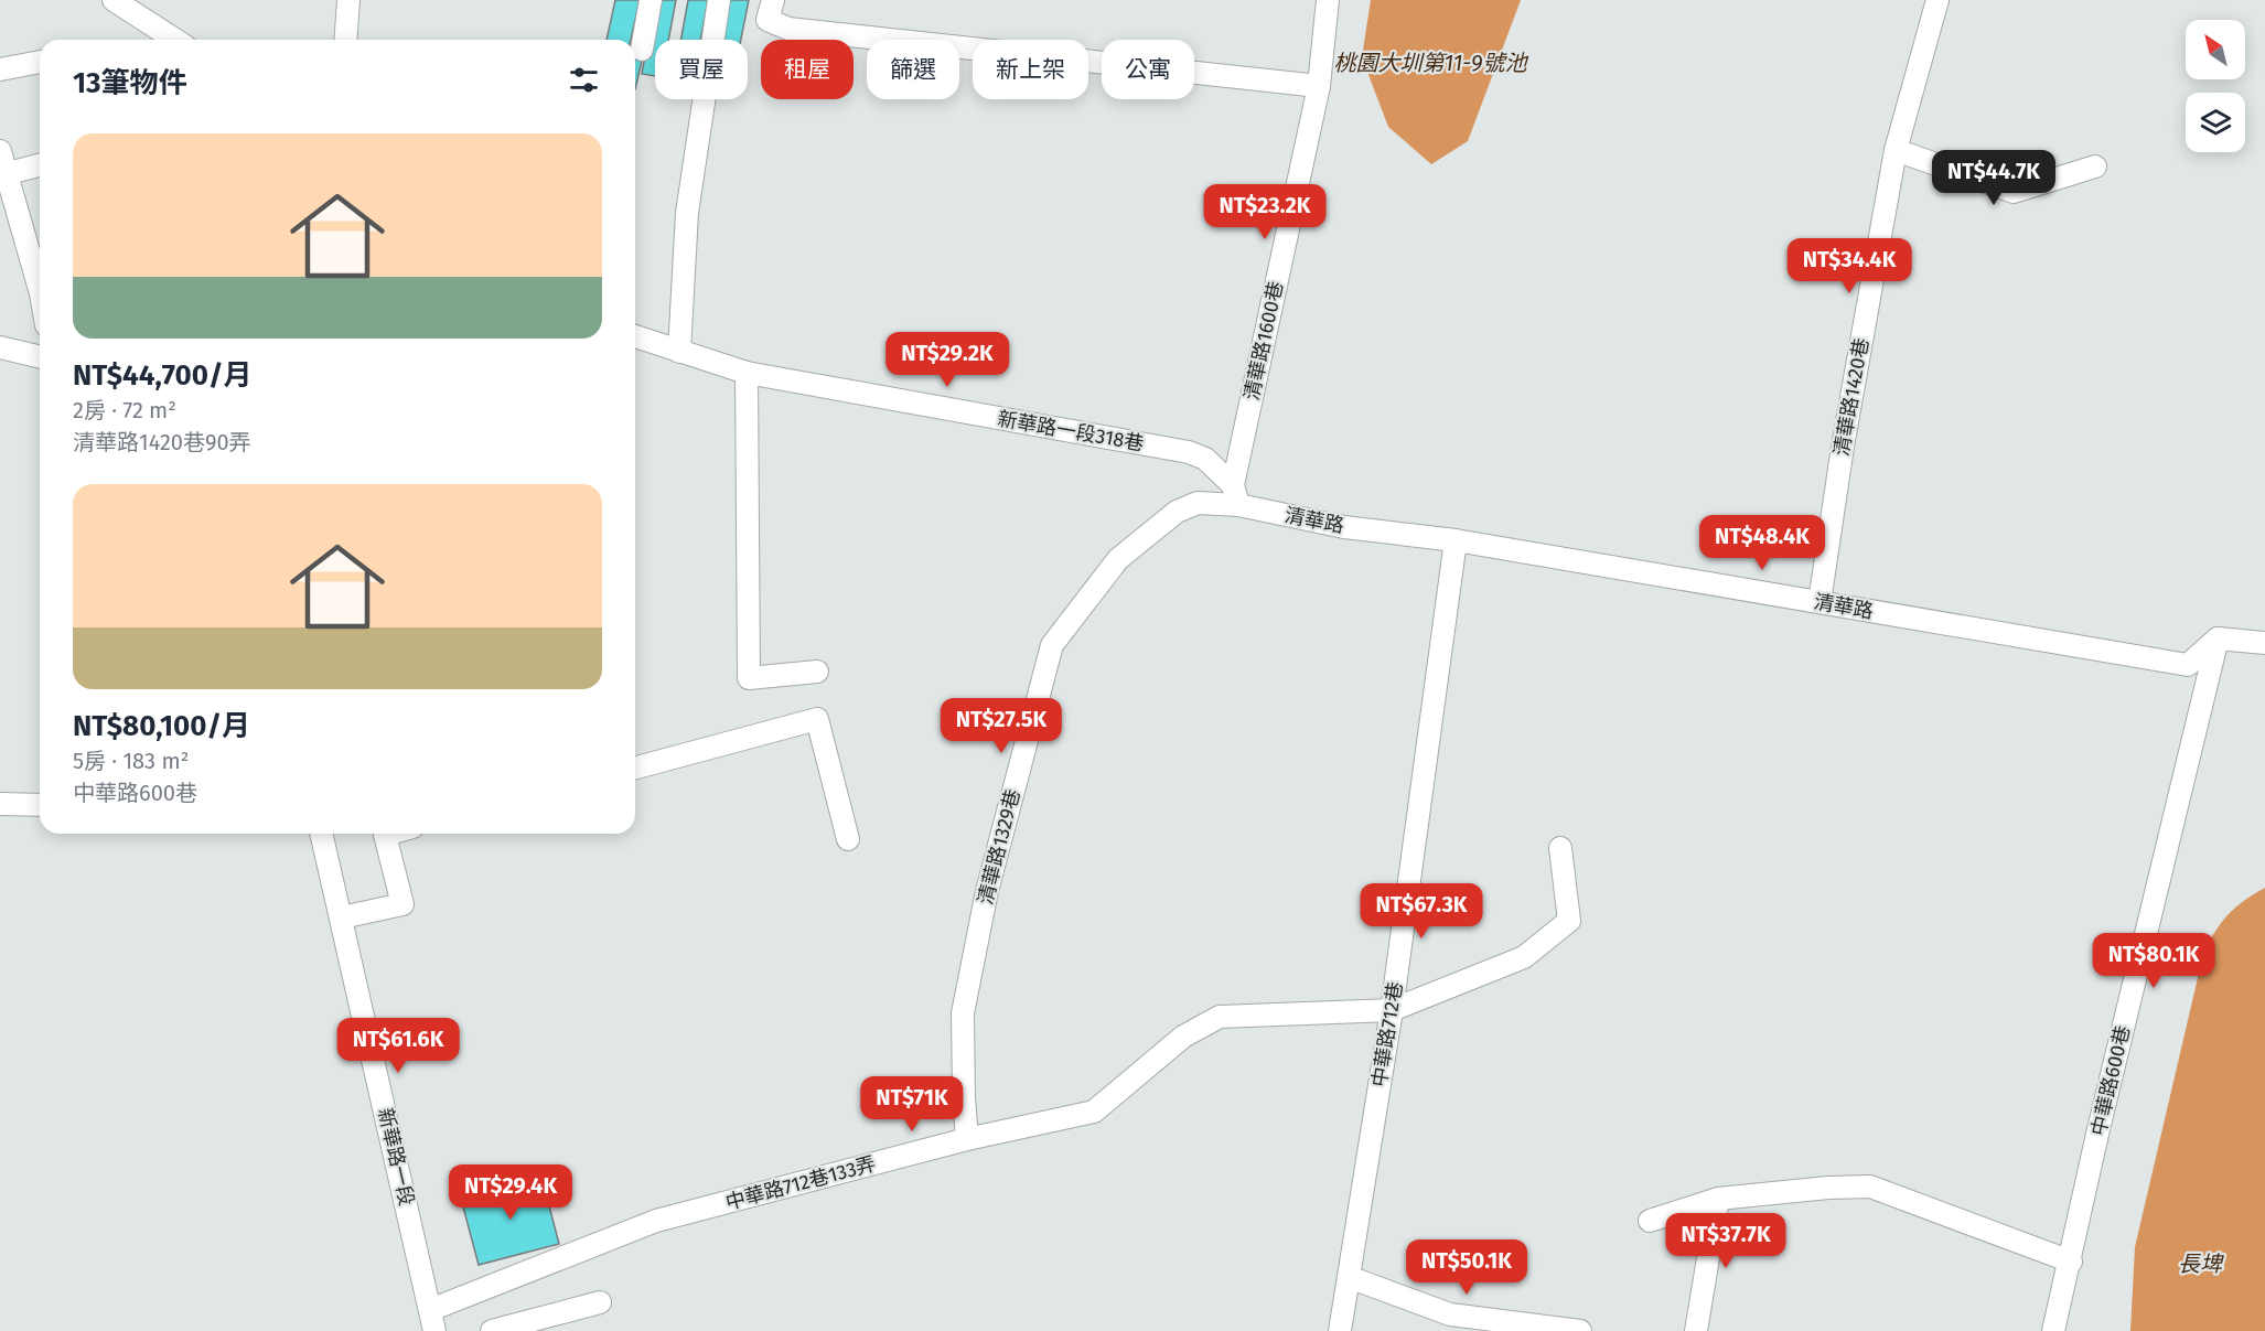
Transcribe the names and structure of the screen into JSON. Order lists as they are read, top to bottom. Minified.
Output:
{"streets":{"street":["清華路1600巷","清華路1420巷","新華路一段318巷","清華路","清華路1329巷","中華路712巷","中華路600巷","新華路一段","中華路712巷133弄"]},"crossings":[["清華路1600巷","新華路一段318巷"],["清華路1600巷","清華路"],["清華路1600巷","清華路1329巷"],["清華路1420巷","清華路"],["新華路一段318巷","清華路"],["新華路一段318巷","清華路1329巷"],["清華路","清華路1329巷"],["清華路","中華路712巷"],["清華路","中華路600巷"],["清華路1329巷","中華路712巷133弄"],["中華路712巷","中華路712巷133弄"],["新華路一段","中華路712巷133弄"]],"water":["桃園大圳第11-9號池","長埤"],"north":"top left","page":{"chip":["買屋","租屋","篩選","新上架","公寓"],"heading":"13筆物件","list":[{"name":"NT$44,700/月","note":"2房 · 72 m² · 清華路1420巷90弄"},{"name":"NT$80,100/月","note":"5房 · 183 m² · 中華路600巷"}],"price":["NT$44.7K","NT$23.2K","NT$34.4K","NT$29.2K","NT$48.4K","NT$27.5K","NT$67.3K","NT$80.1K","NT$61.6K","NT$71K","NT$29.4K","NT$37.7K","NT$50.1K"]}}
